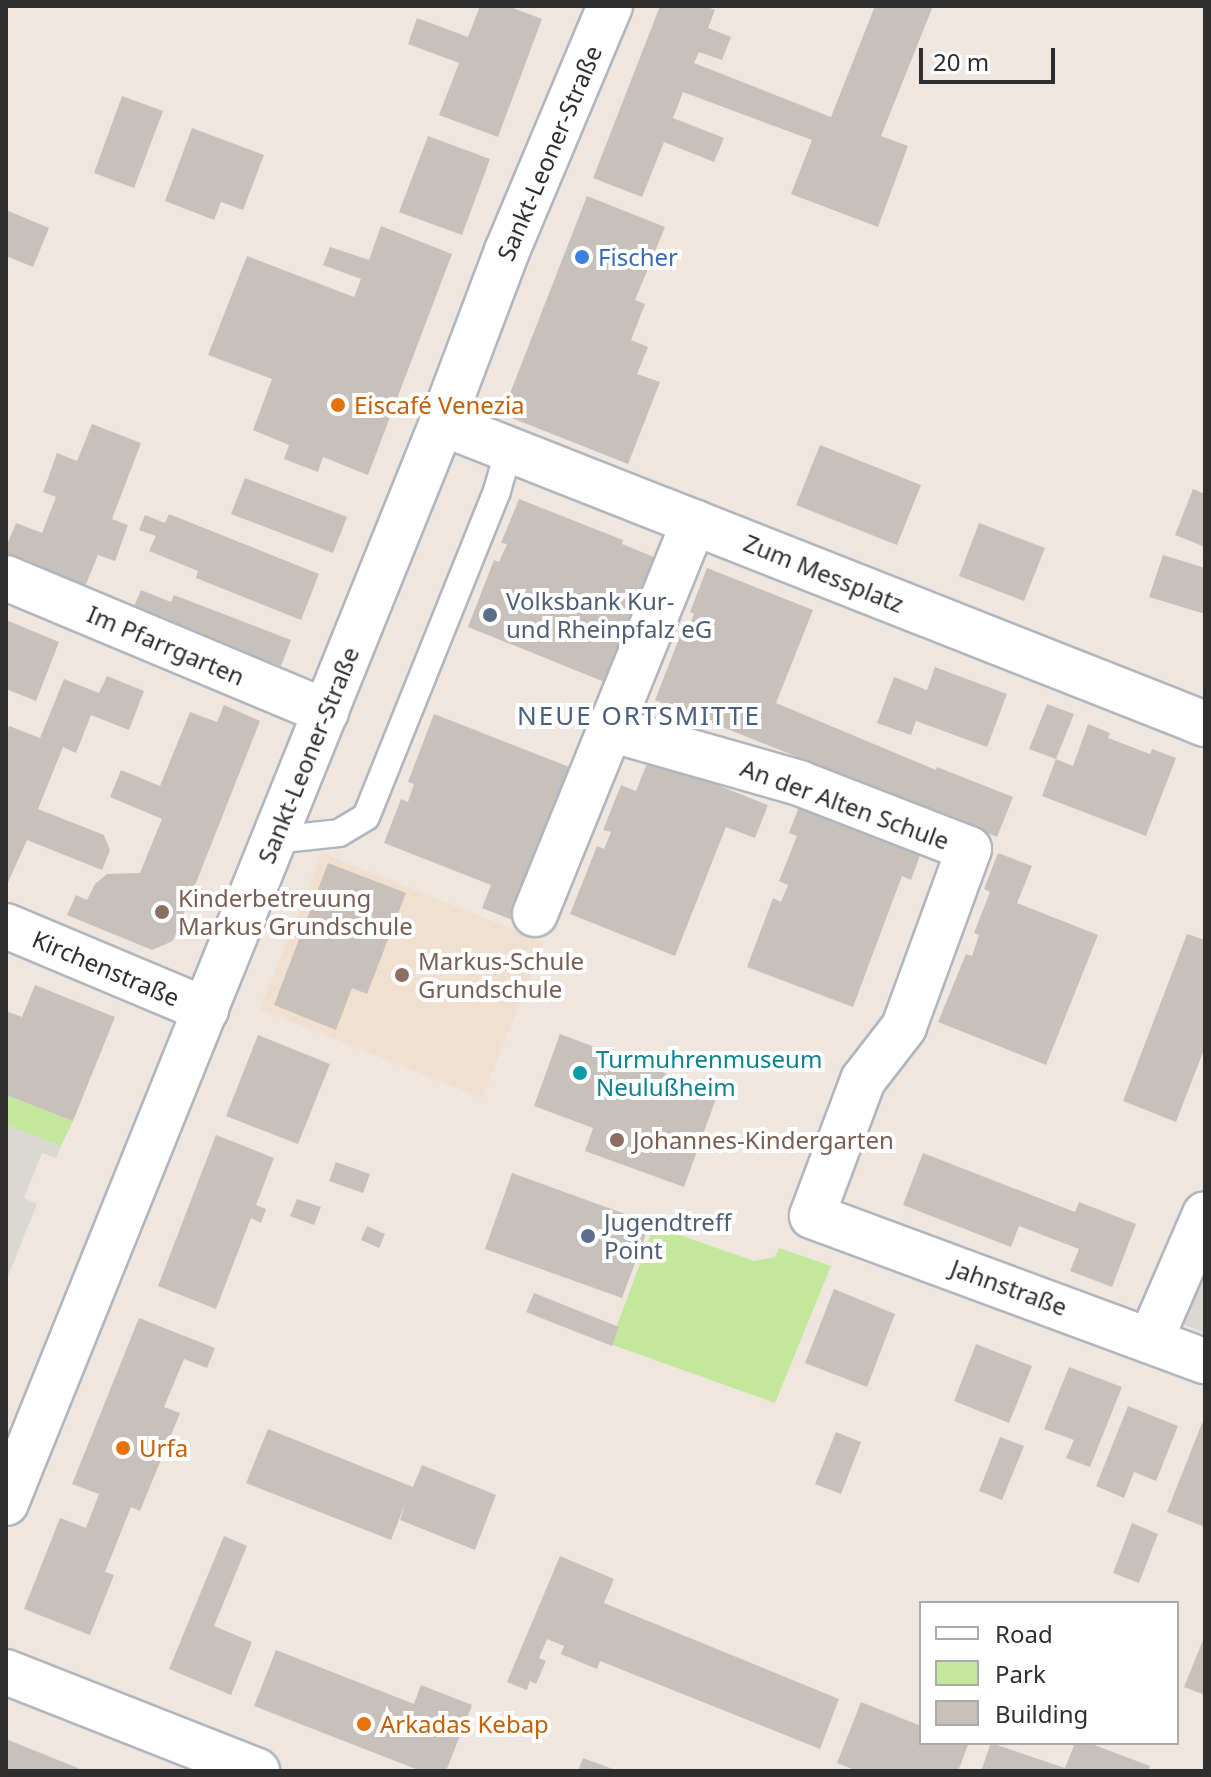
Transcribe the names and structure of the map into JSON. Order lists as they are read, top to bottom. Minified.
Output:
{"streets":{"street":["Sankt-Leoner-Straße","Zum Messplatz","Im Pfarrgarten","An der Alten Schule","Kirchenstraße","Jahnstraße"]},"crossings":[["Sankt-Leoner-Straße","Zum Messplatz"],["Sankt-Leoner-Straße","Im Pfarrgarten"],["Sankt-Leoner-Straße","Kirchenstraße"],["An der Alten Schule","Jahnstraße"]],"districts":["NEUE ORTSMITTE"],"places":["Fischer","Eiscafé Venezia","Volksbank Kur- und Rheinpfalz eG","Kinderbetreuung Markus Grundschule","Markus-Schule Grundschule","Turmuhrenmuseum Neulußheim","Johannes-Kindergarten","Jugendtreff Point","Urfa","Arkadas Kebap"],"legend":["Road","Park","Building"],"scale_bar":"20 m"}
